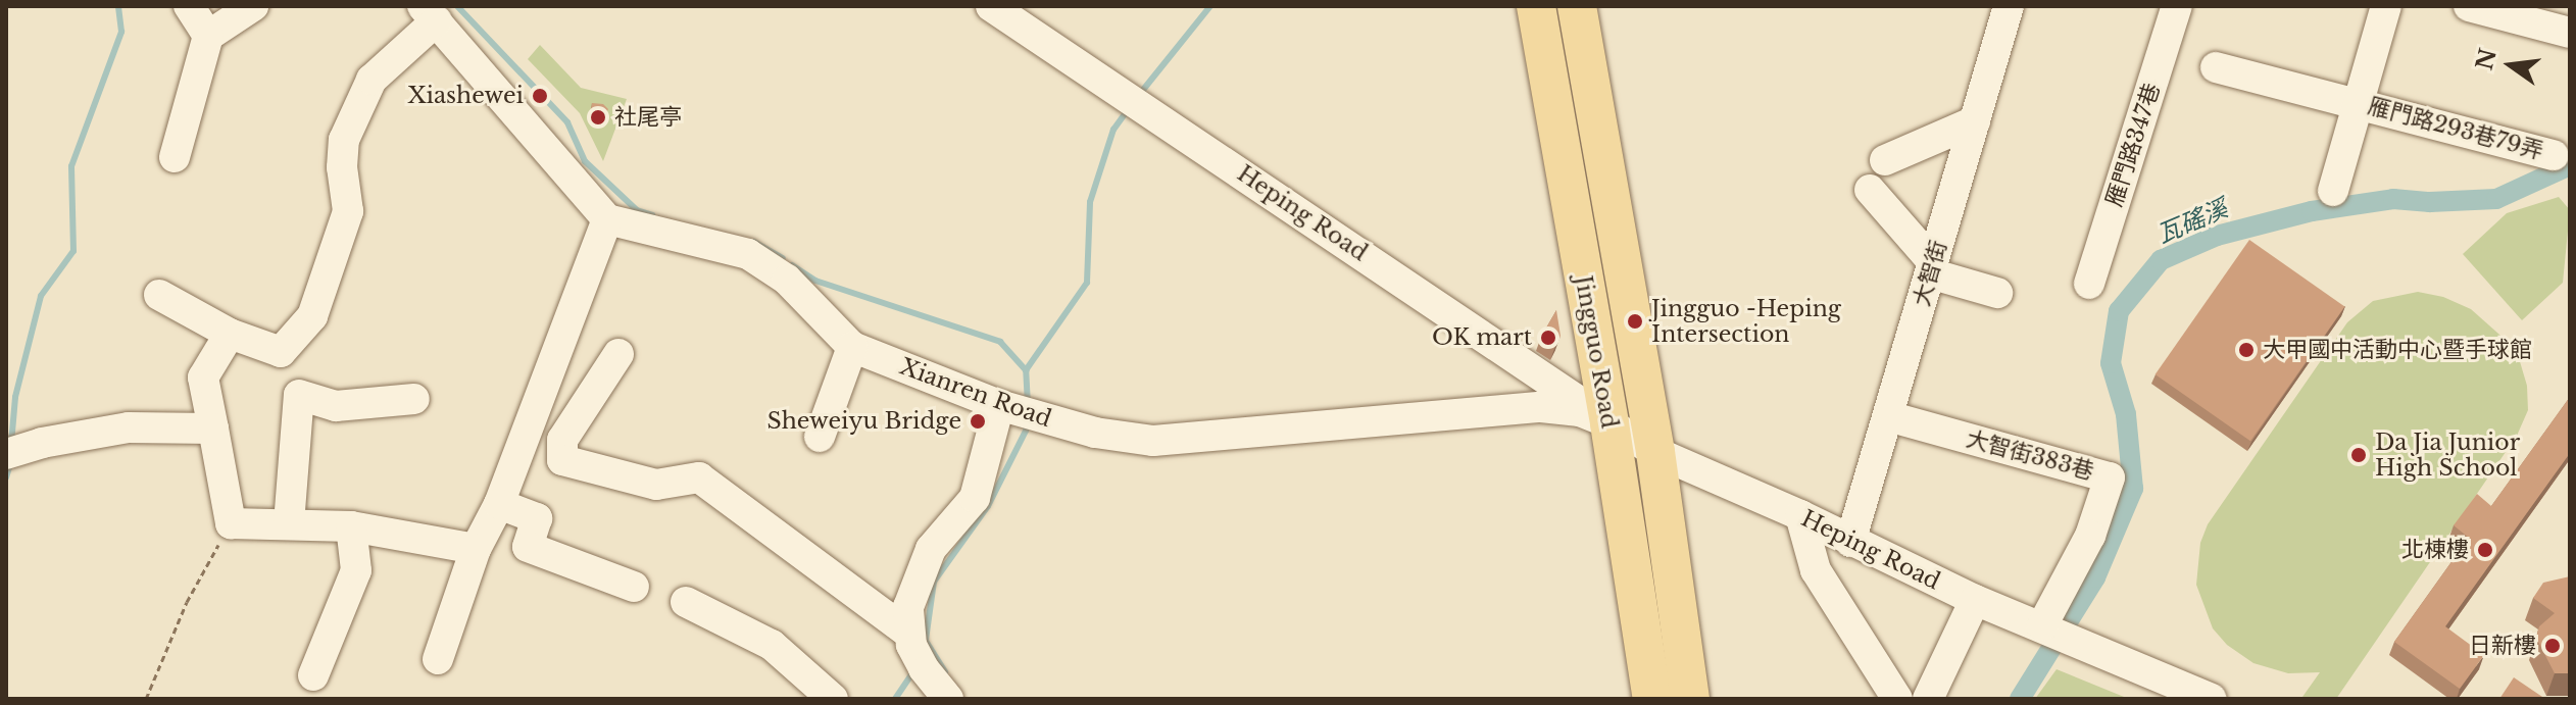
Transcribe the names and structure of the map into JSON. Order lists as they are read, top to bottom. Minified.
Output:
{"streets":{"main road":["Jingguo Road"],"street":["雁門路293巷79弄","雁門路347巷","Heping Road","大智街","Xianren Road","大智街383巷"]},"crossings":[["Heping Road","大智街"],["Heping Road","Jingguo Road"],["Heping Road","Xianren Road"],["Heping Road","大智街383巷"],["大智街","大智街383巷"],["Jingguo Road","Xianren Road"]],"water":["瓦磘溪"],"places":["Xiashewei","社尾亭","Jingguo -Heping Intersection","OK mart","大甲國中活動中心暨手球館","Sheweiyu Bridge","Da Jia Junior High School","北棟樓","日新樓"],"north":"left"}
